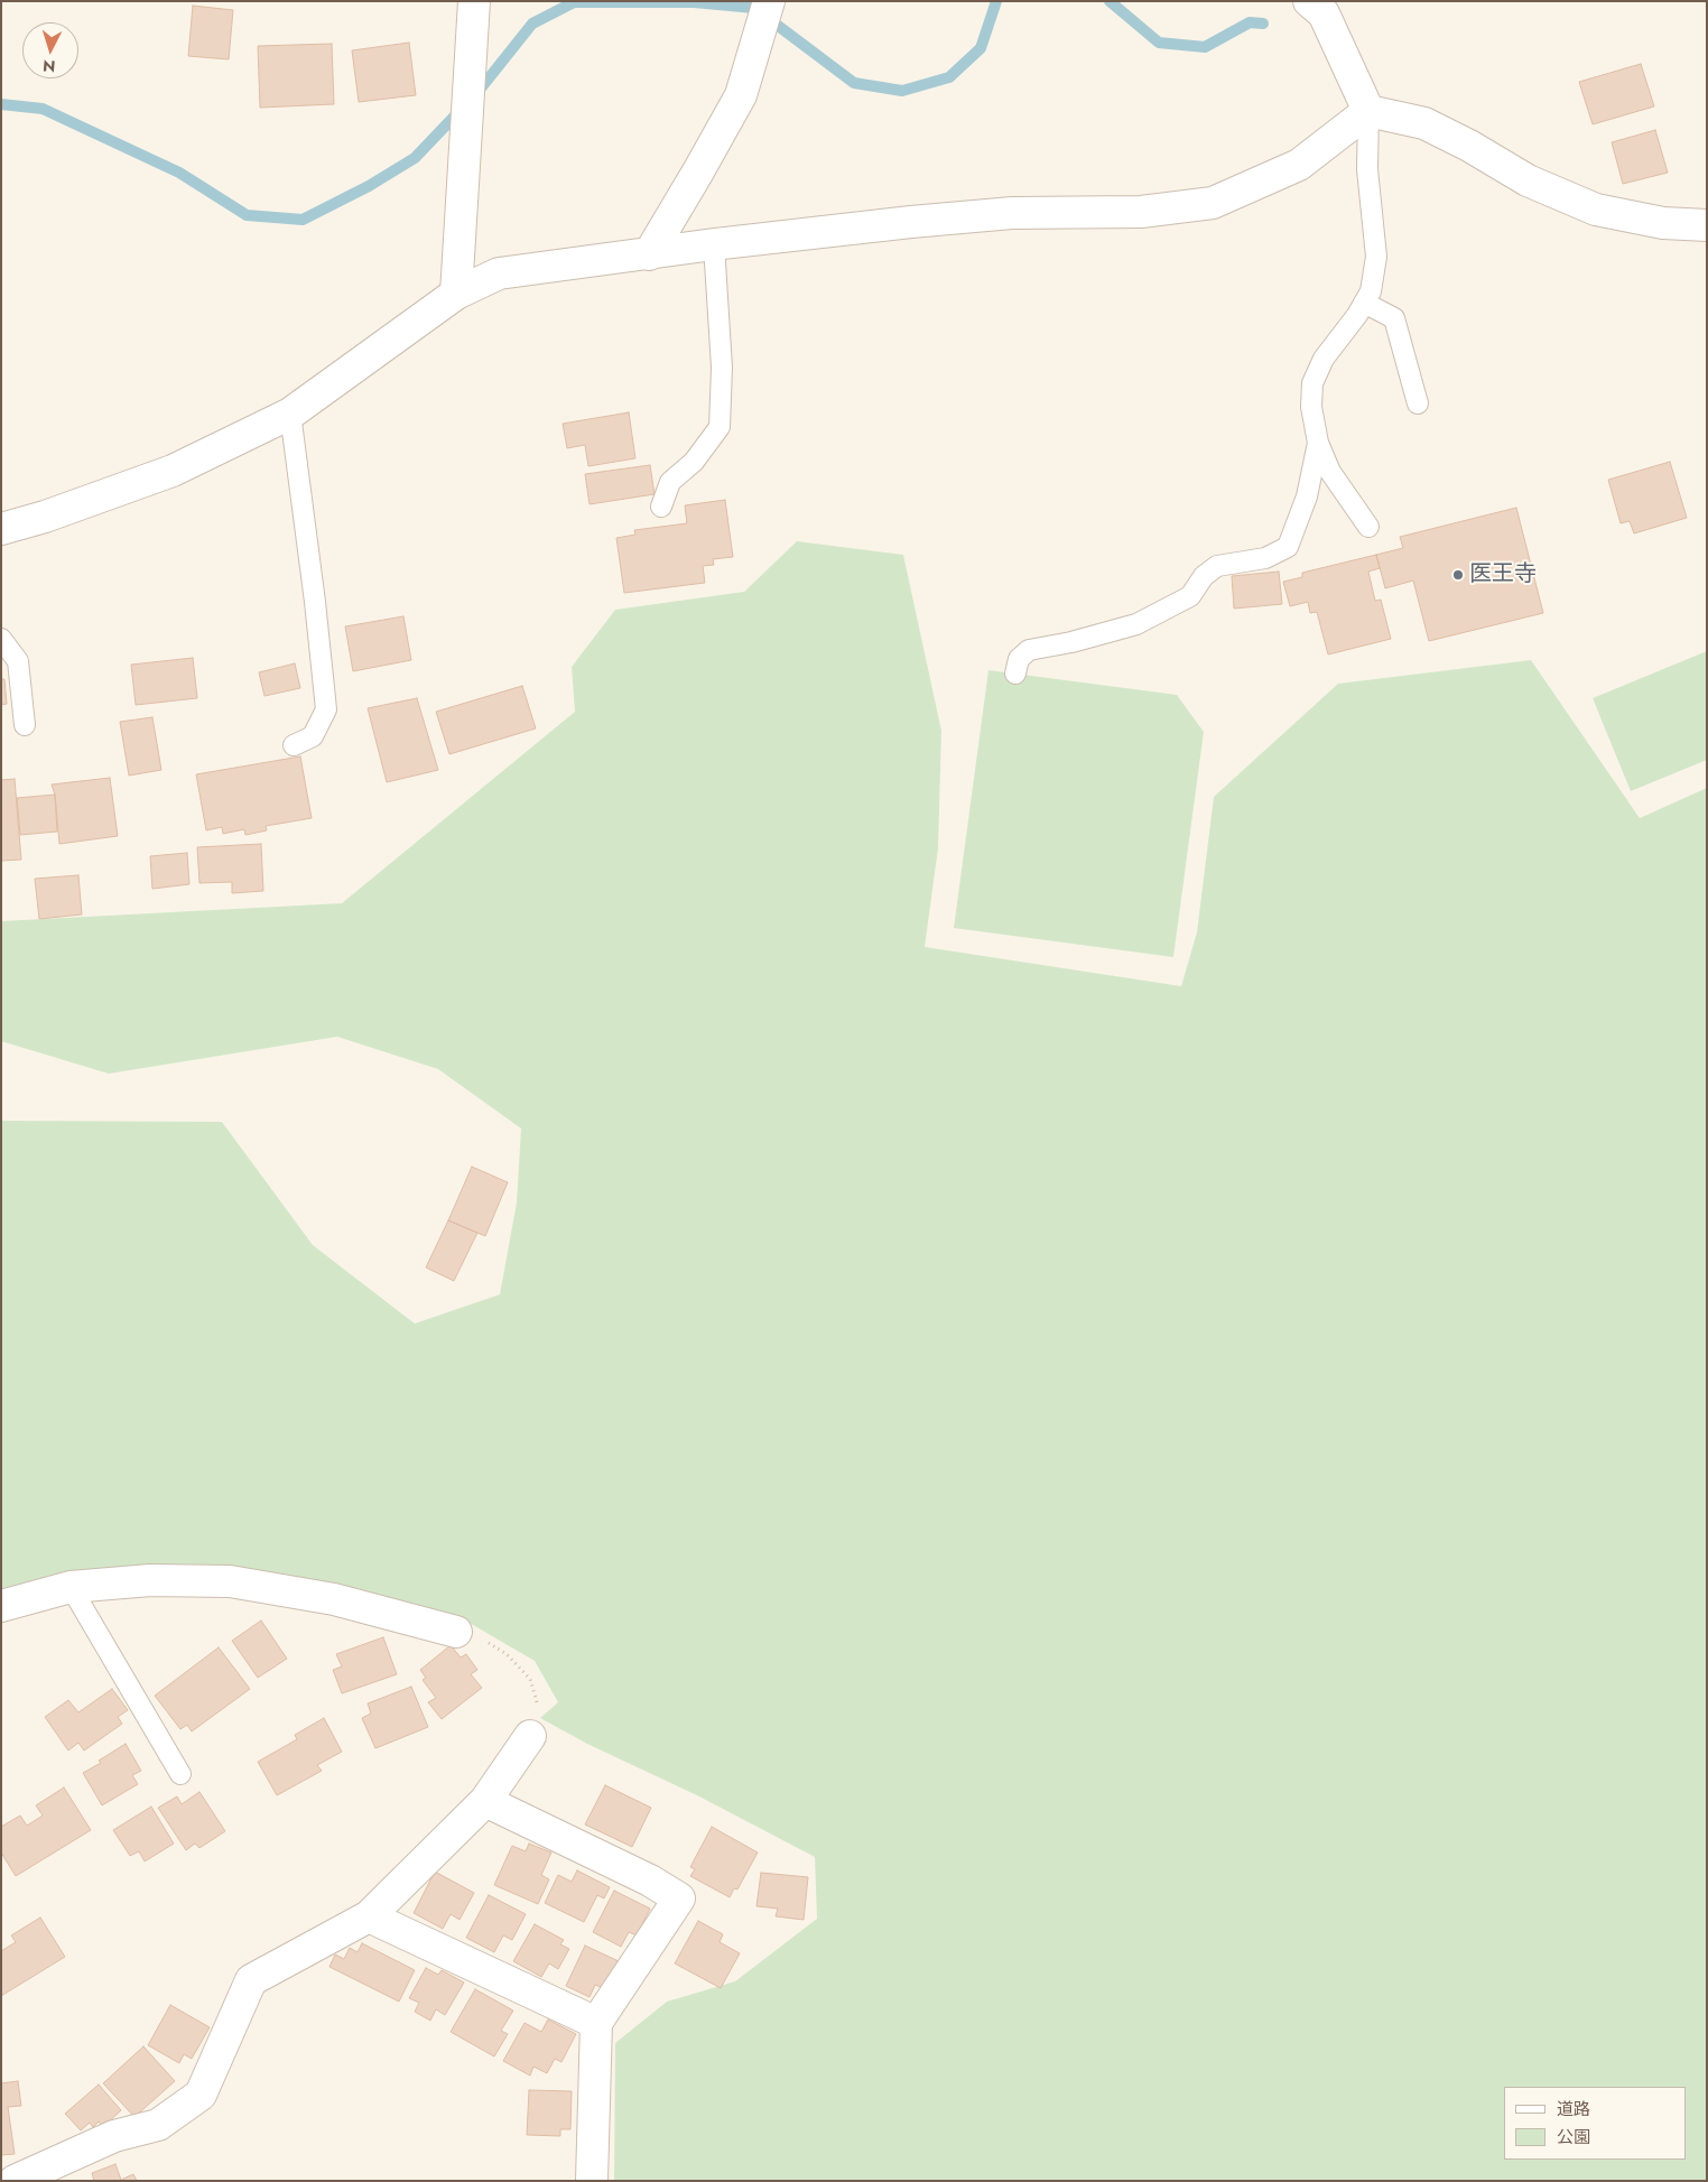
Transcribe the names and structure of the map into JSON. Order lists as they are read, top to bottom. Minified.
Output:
{"places":["医王寺"],"legend":["道路","公園"],"north":"bottom"}
